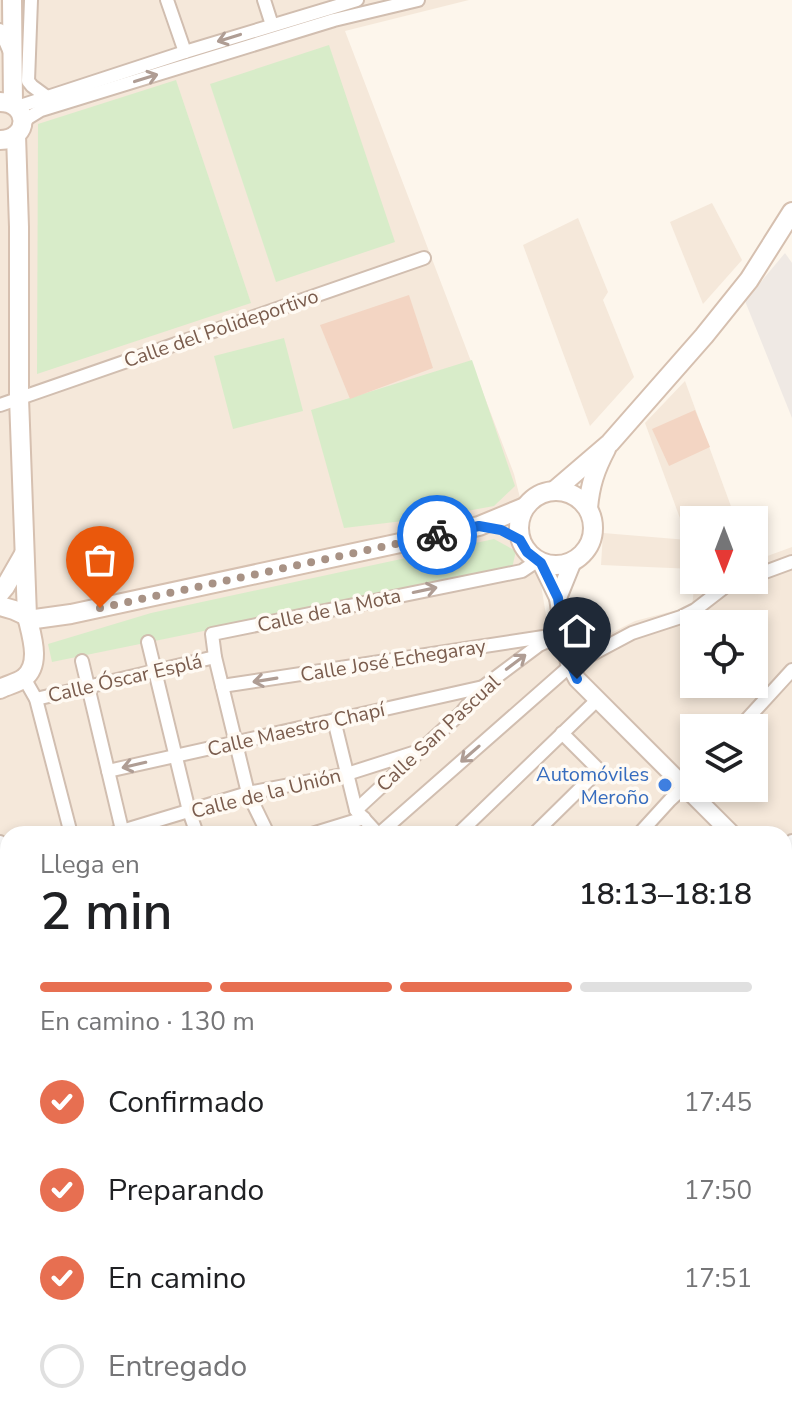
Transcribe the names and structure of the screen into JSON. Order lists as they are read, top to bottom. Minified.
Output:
{"streets":{"street":["Calle del Polideportivo","Calle de la Mota","Calle José Echegaray","Calle Óscar Esplá","Calle Maestro Chapí","Calle San Pascual","Calle de la Unión"]},"crossings":[["Calle de la Mota","Calle Óscar Esplá"],["Calle José Echegaray","Calle San Pascual"],["Calle Maestro Chapí","Calle San Pascual"],["Calle San Pascual","Calle de la Unión"]],"one_way":["Calle de la Mota","Calle José Echegaray"],"places":["Automóviles Meroño"],"north":"bottom","page":{"heading":["2 min","Llega en","18:13–18:18"],"bar":"En camino · 130 m","list":[["Confirmado","17:45"],["Preparando","17:50"],["En camino","17:51"],"Entregado"]}}
